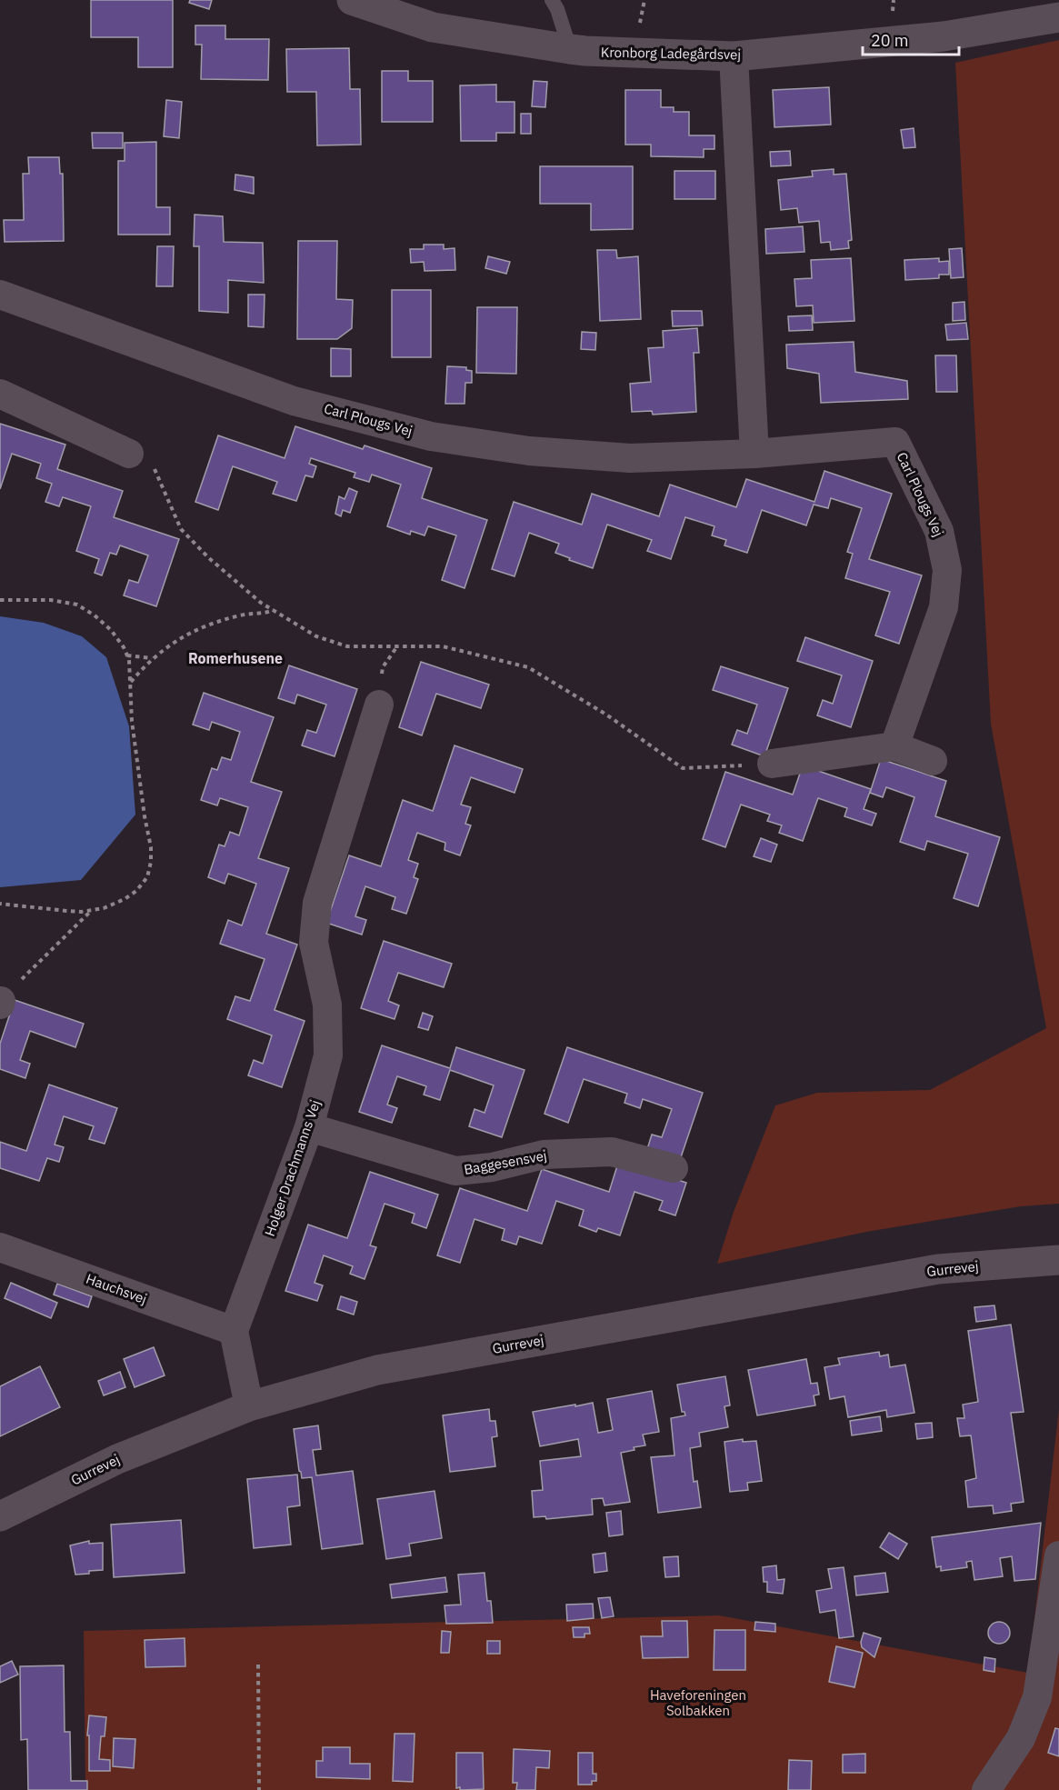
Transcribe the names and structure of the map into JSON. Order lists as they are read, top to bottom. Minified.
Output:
{"streets":{"street":["Kronborg Ladegårdsvej","Carl Plougs Vej","Baggesensvej","Holger Drachmanns Vej","Gurrevej","Hauchsvej"]},"crossings":[["Baggesensvej","Holger Drachmanns Vej"],["Holger Drachmanns Vej","Hauchsvej"]],"districts":["Romerhusene"],"parks":["Haveforeningen Solbakken"],"scale_bar":"20 m"}
